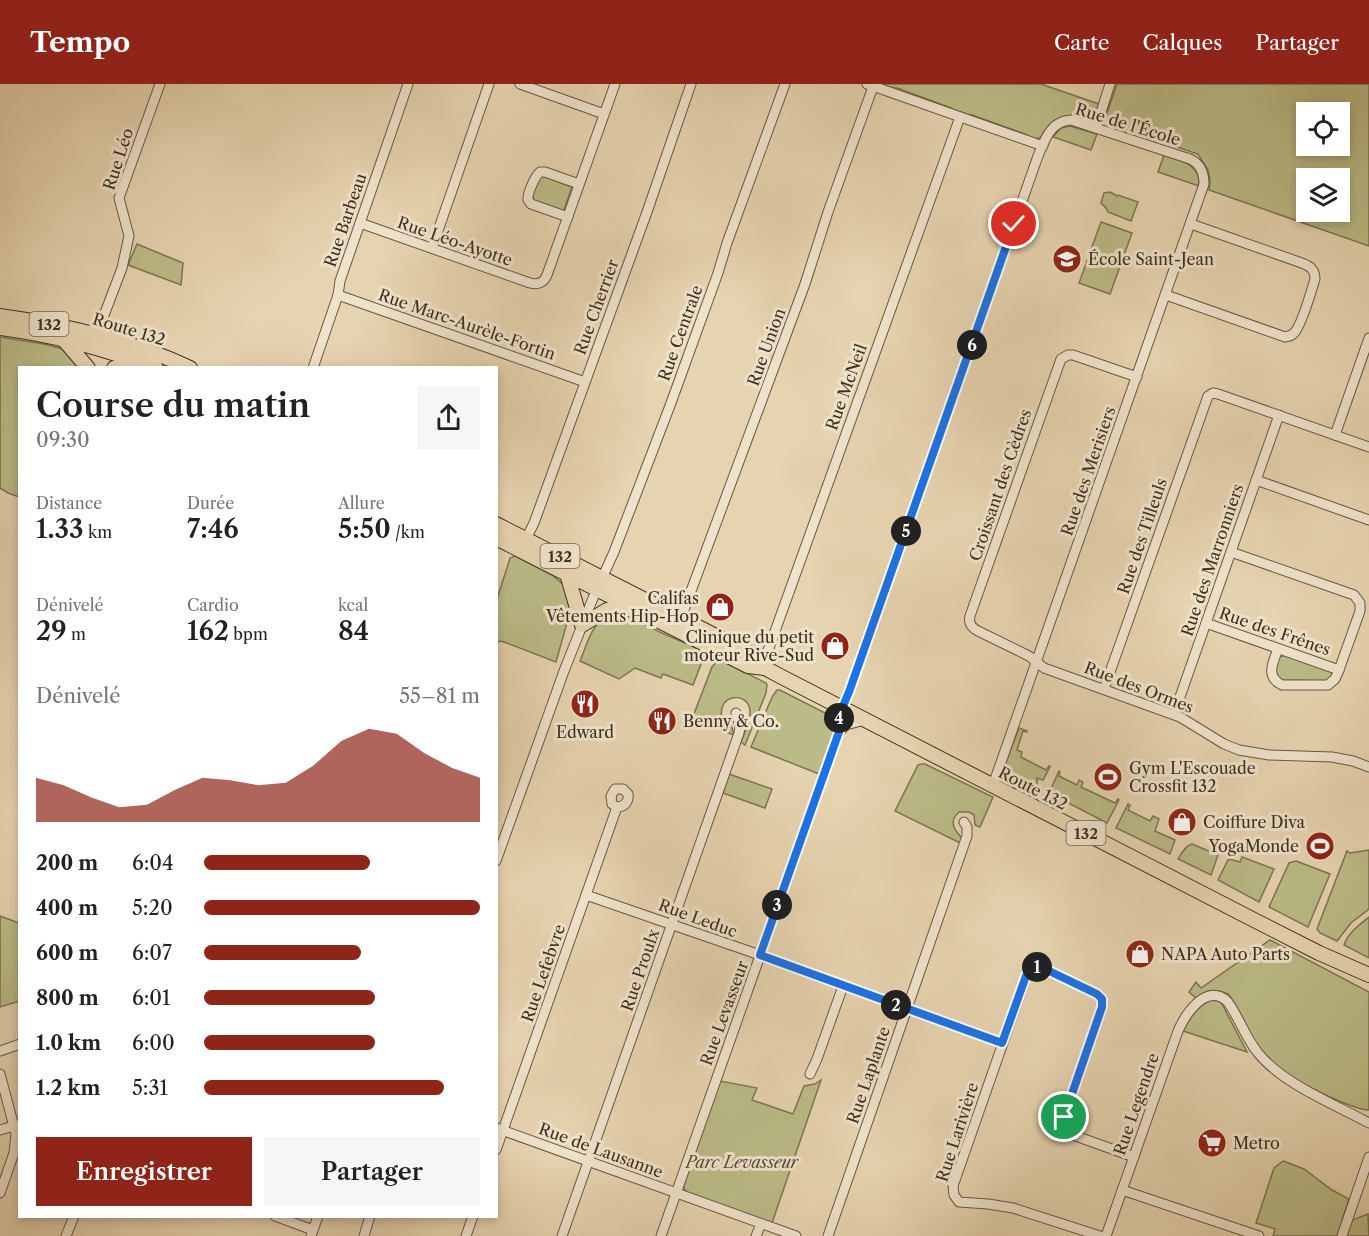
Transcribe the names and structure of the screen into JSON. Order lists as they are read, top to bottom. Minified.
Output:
{"streets":{"highway":["132","Route 132"],"street":["Rue de l'École","Rue Léo","Rue Barbeau","Rue Léo-Ayotte","Rue Cherrier","Rue Marc-Aurèle-Fortin","Rue Centrale","Rue Union","Rue McNeil","Rue des Merisiers","Croissant des Cèdres","Rue des Tilleuls","Rue des Marronniers","Rue des Frênes","Rue des Ormes","Rue Leduc","Rue Proulx","Rue Lefebvre","Rue Levasseur","Rue Laplante","Rue Legendre","Rue Larivière","Rue de Lausanne"]},"crossings":[["Rue de l'École","Route 132"],["Rue de l'École","Rue des Merisiers"],["Rue de l'École","Rue Levasseur"],["Rue Léo","Route 132"],["Rue Barbeau","Rue Léo-Ayotte"],["Rue Barbeau","Rue Marc-Aurèle-Fortin"],["Rue Cherrier","Rue Marc-Aurèle-Fortin"],["Rue Cherrier","Route 132"],["Route 132","Rue Centrale"],["Route 132","Rue Union"],["Route 132","Rue McNeil"],["Route 132","Rue des Merisiers"],["Route 132","Rue Levasseur"],["Rue des Merisiers","Croissant des Cèdres"],["Rue des Merisiers","Rue des Ormes"],["Croissant des Cèdres","Rue des Ormes"],["Rue des Tilleuls","Rue des Marronniers"],["Rue des Tilleuls","Rue des Ormes"],["Rue des Marronniers","Rue des Frênes"],["Rue des Marronniers","Rue des Ormes"],["Rue Leduc","Rue Proulx"],["Rue Leduc","Rue Lefebvre"],["Rue Leduc","Rue Levasseur"],["Rue Leduc","Rue Laplante"],["Rue Leduc","Rue Larivière"],["Rue Proulx","Rue de Lausanne"],["Rue Lefebvre","Rue de Lausanne"],["Rue Levasseur","Rue de Lausanne"],["Rue Legendre","Rue Larivière"]],"parks":["Parc Levasseur"],"places":{"school or university":["École Saint-Jean"],"shop":["Califas Vêtements Hip-Hop","Clinique du petit moteur Rive-Sud","Coiffure Diva","NAPA Auto Parts"],"restaurant":["Edward","Benny & Co."],"sports":["Gym L'Escouade Crossfit 132","YogaMonde"],"supermarket":["Metro"]},"page":{"header":"Tempo","nav":["Carte","Calques","Partager"],"pins":["6","5","4","3","1","2"],"heading":["Course du matin","09:30"],"stats":[["Distance","1.33 km"],["Durée","7:46"],["Allure","5:50 /km"],["Dénivelé","29 m"],["Cardio","162 bpm"],["kcal","84"]],"chart":["Dénivelé","55–81 m"],"list":[{"name":"200 m","note":"6:04"},{"name":"400 m","note":"5:20"},{"name":"600 m","note":"6:07"},{"name":"800 m","note":"6:01"},{"name":"1.0 km","note":"6:00"},{"name":"1.2 km","note":"5:31"}],"buttons":["Enregistrer","Partager"]}}
